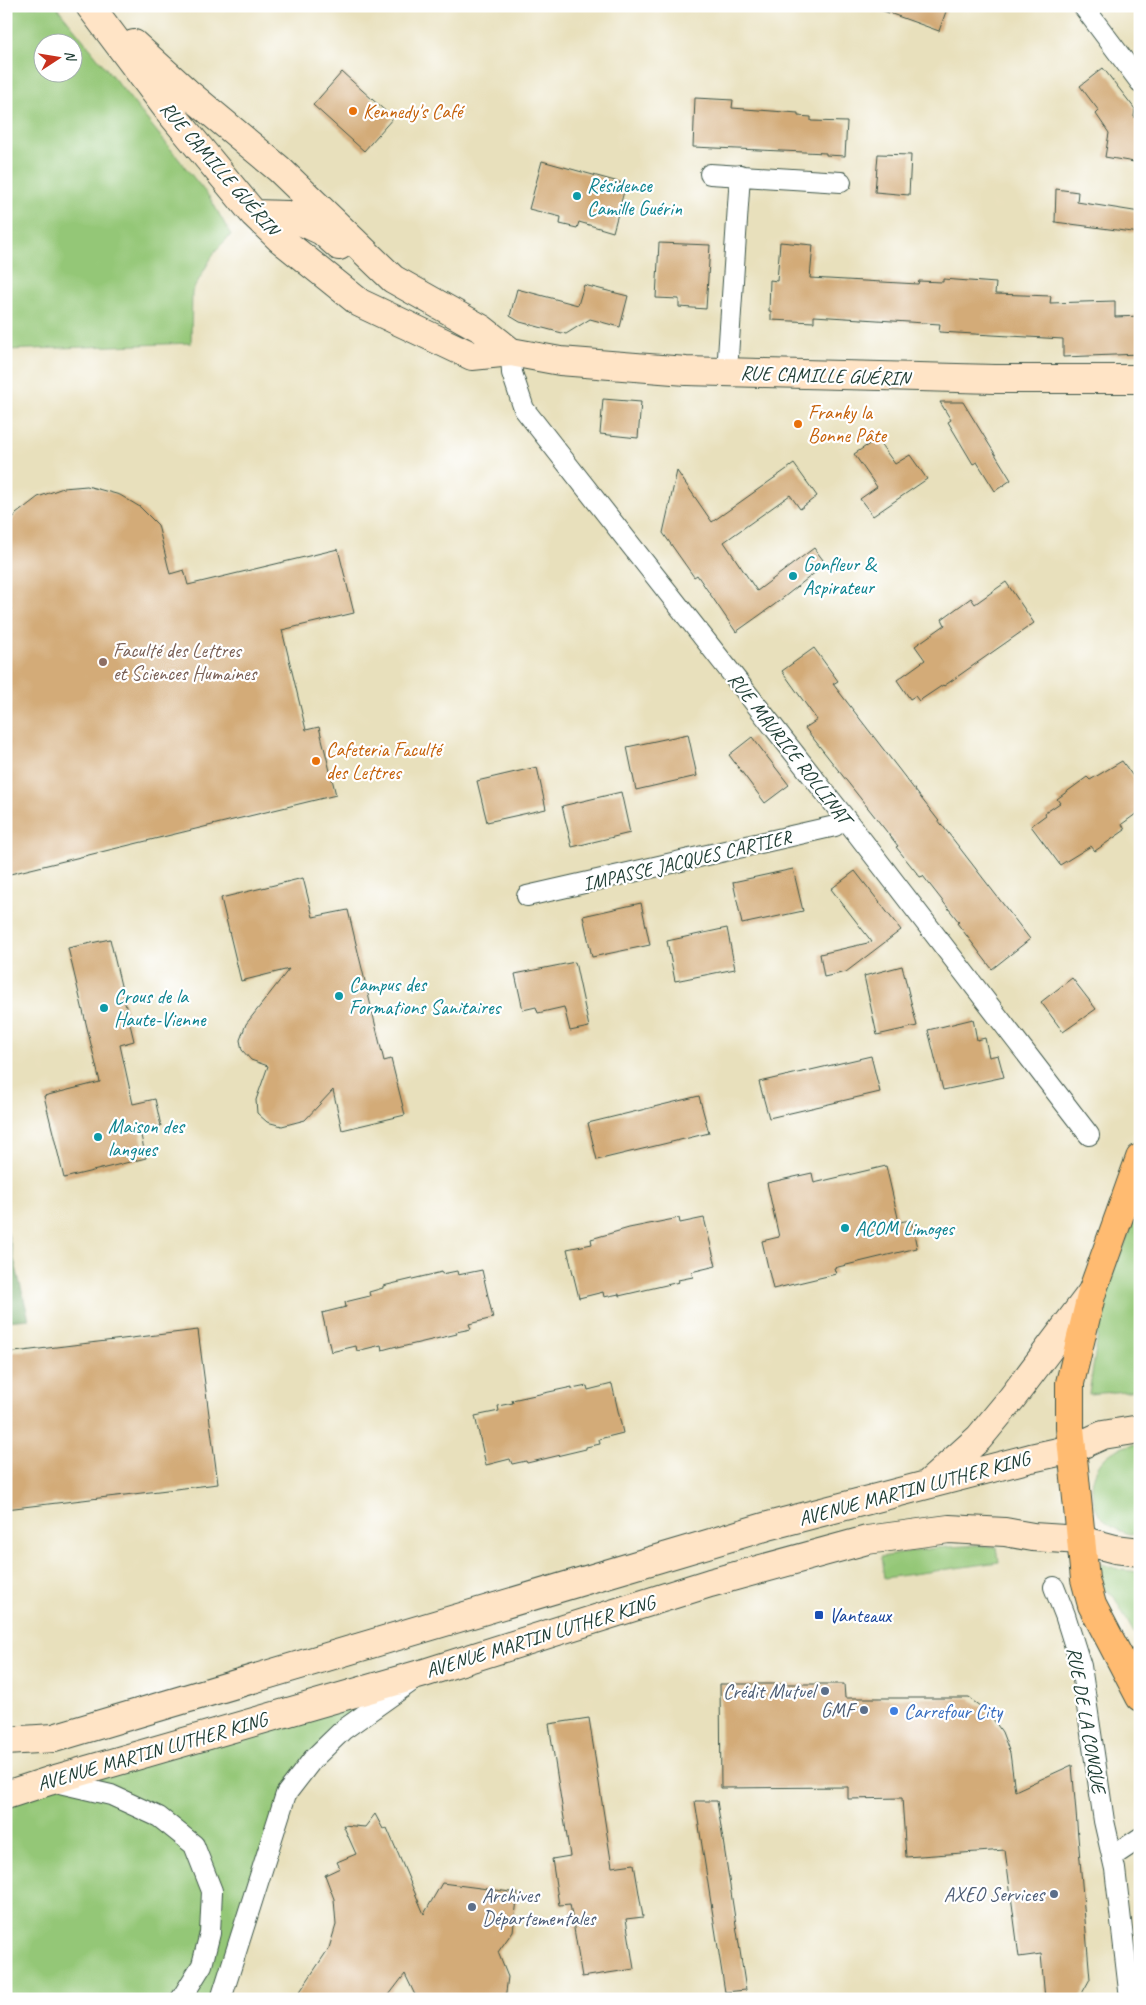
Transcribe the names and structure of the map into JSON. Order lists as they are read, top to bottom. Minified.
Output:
{"streets":{"main road":["RUE CAMILLE GUÉRIN","AVENUE MARTIN LUTHER KING"],"street":["RUE MAURICE ROLLINAT","IMPASSE JACQUES CARTIER","RUE DE LA CONQUE"]},"crossings":[["RUE CAMILLE GUÉRIN","RUE MAURICE ROLLINAT"],["RUE MAURICE ROLLINAT","IMPASSE JACQUES CARTIER"]],"places":{"other":["Kennedy's Café","Résidence Camille Guérin","Franky la Bonne Pâte","Gonfleur & Aspirateur","Faculté des Lettres et Sciences Humaines","Cafeteria Faculté des Lettres","Campus des Formations Sanitaires","Crous de la Haute-Vienne","Maison des langues","ACOM Limoges","Crédit Mutuel","GMF","Carrefour City","AXEO Services","Archives Départementales"],"transit":["Vanteaux"]},"north":"right"}
